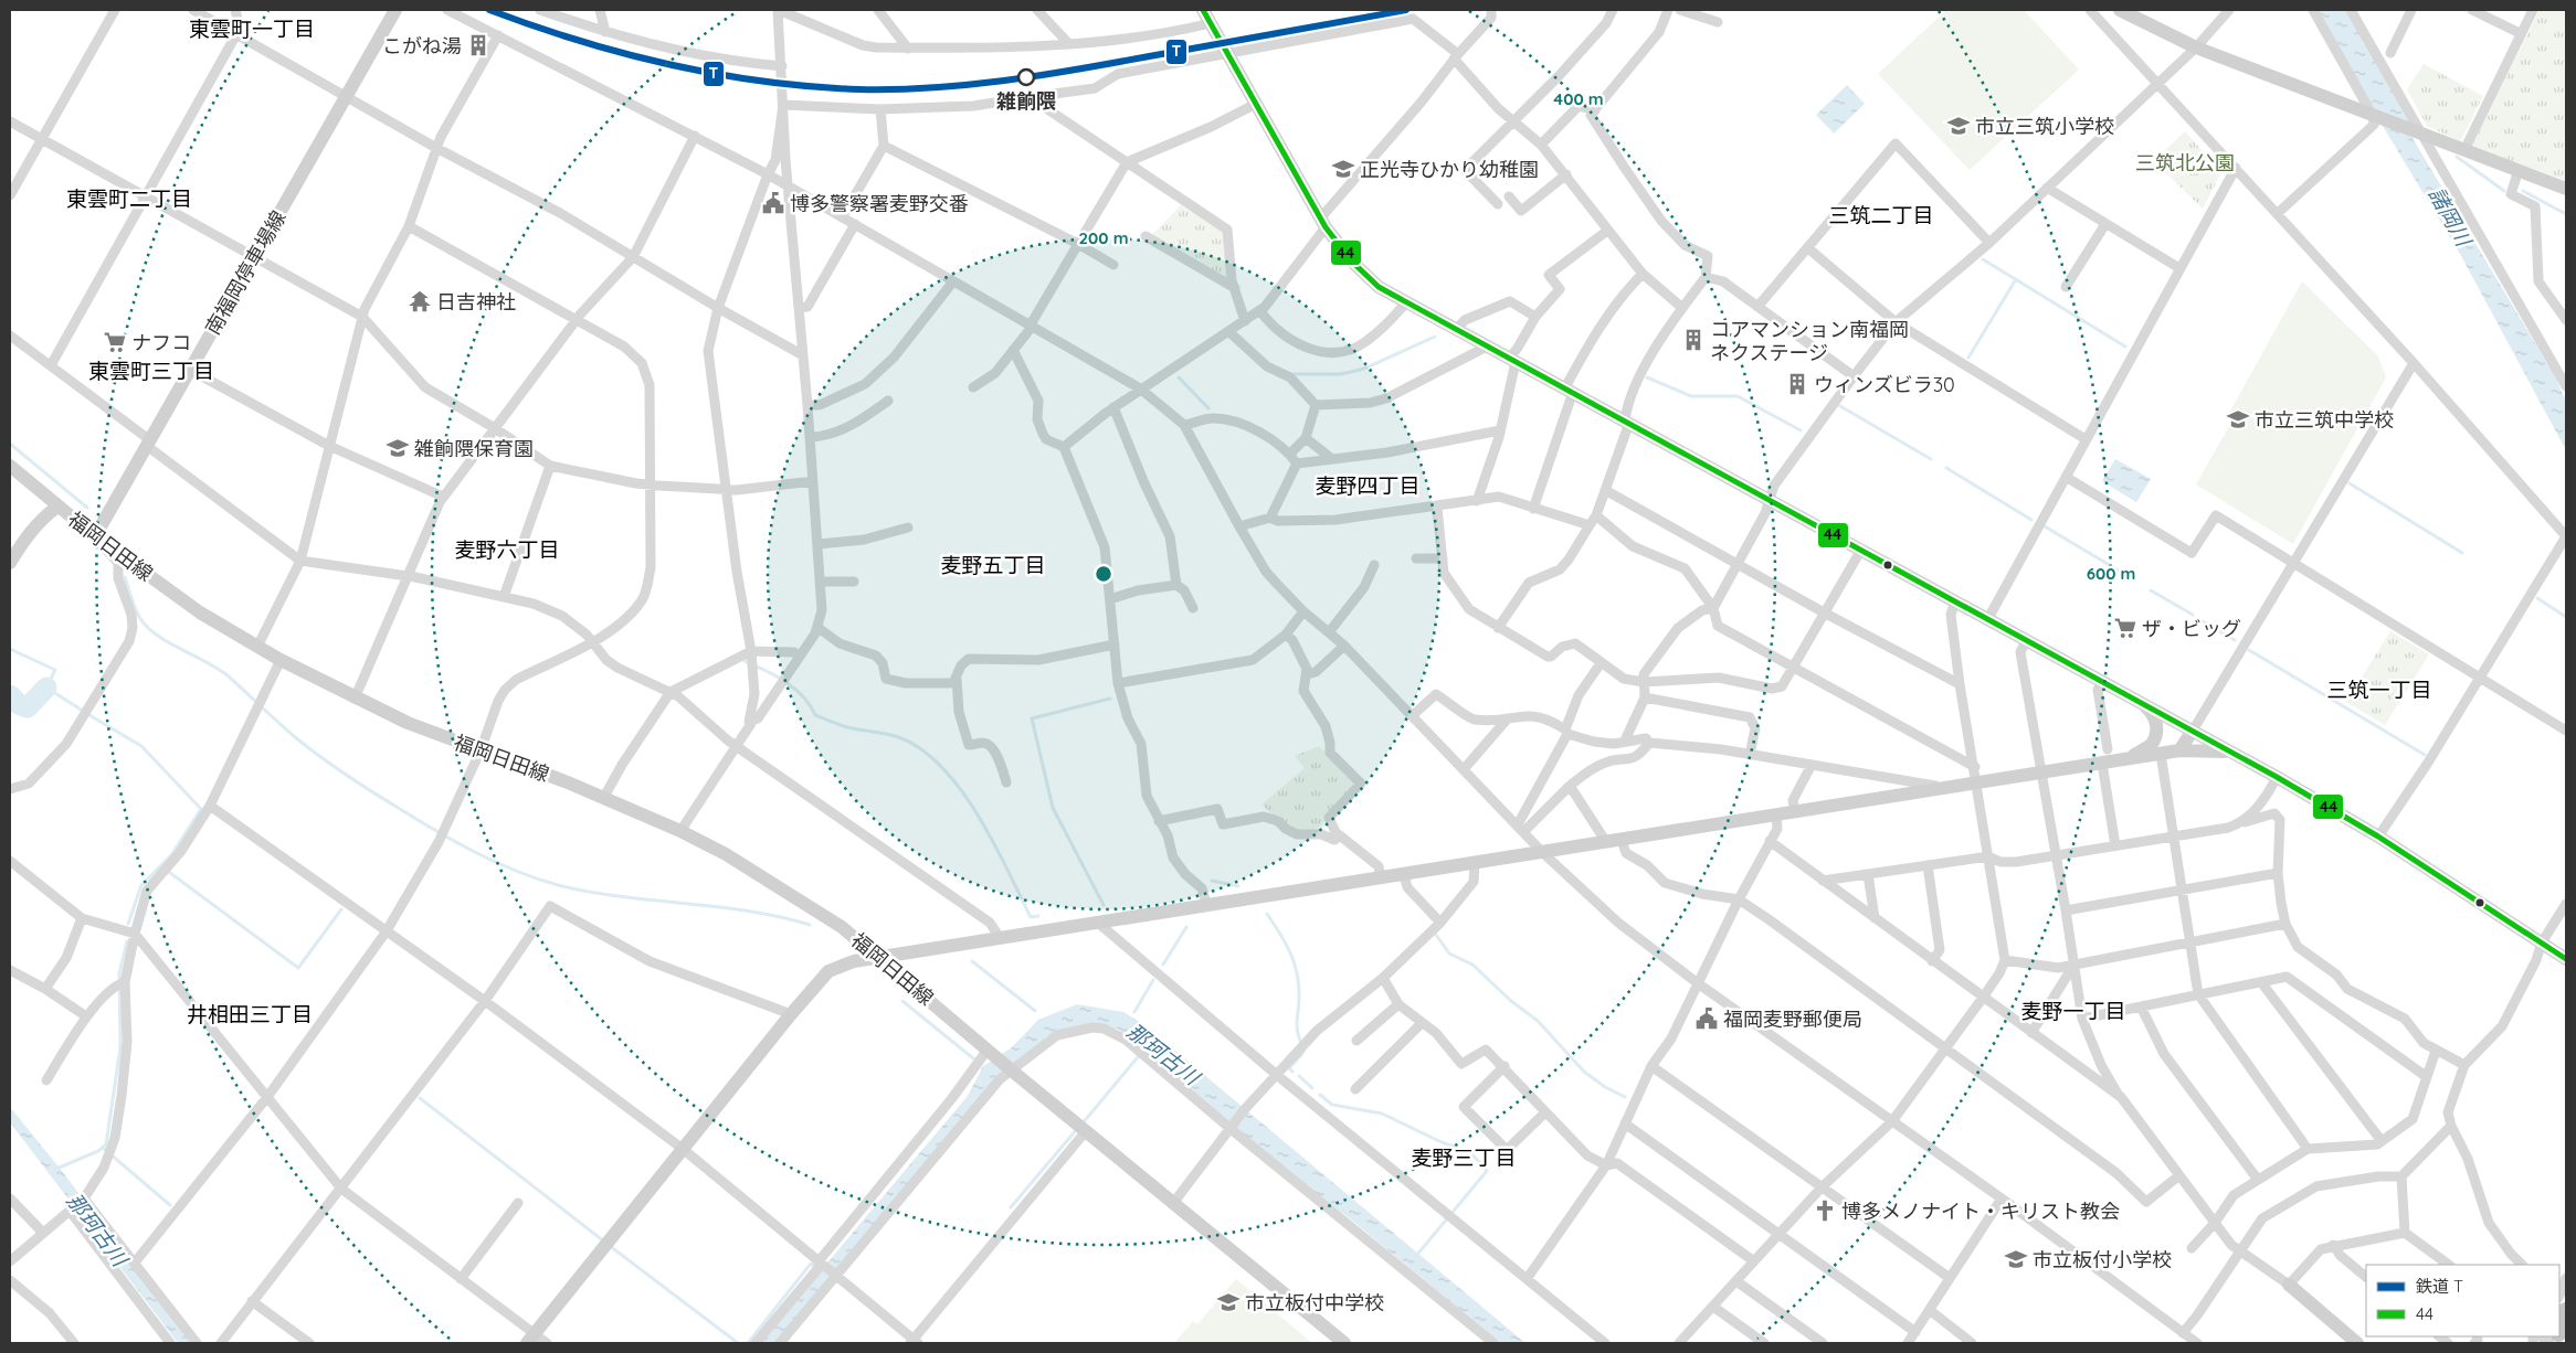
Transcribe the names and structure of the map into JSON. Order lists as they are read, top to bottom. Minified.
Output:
{"streets":{"street":["南福岡停車場線","福岡日田線"]},"crossings":[["南福岡停車場線","福岡日田線"]],"districts":["東雲町一丁目","東雲町二丁目","三筑二丁目","東雲町三丁目","麦野四丁目","麦野六丁目","麦野五丁目","三筑一丁目","麦野一丁目","井相田三丁目","麦野三丁目"],"water":["諸岡川","那珂古川"],"parks":["三筑北公園"],"places":{"building":["こがね湯","コアマンション南福岡 ネクステージ","ウィンズビラ30"],"other":["雑餉隈"],"school or university":["市立三筑小学校","正光寺ひかり幼稚園","市立三筑中学校","雑餉隈保育園","市立板付小学校","市立板付中学校"],"public building":["博多警察署麦野交番","福岡麦野郵便局"],"temple":["日吉神社"],"supermarket":["ナフコ","ザ・ビッグ"],"church":["博多メノナイト・キリスト教会"]},"lines":["rail line T","transit line 44"],"legend":["鉄道 T","44"],"rings":["400 m","200 m","600 m"]}
